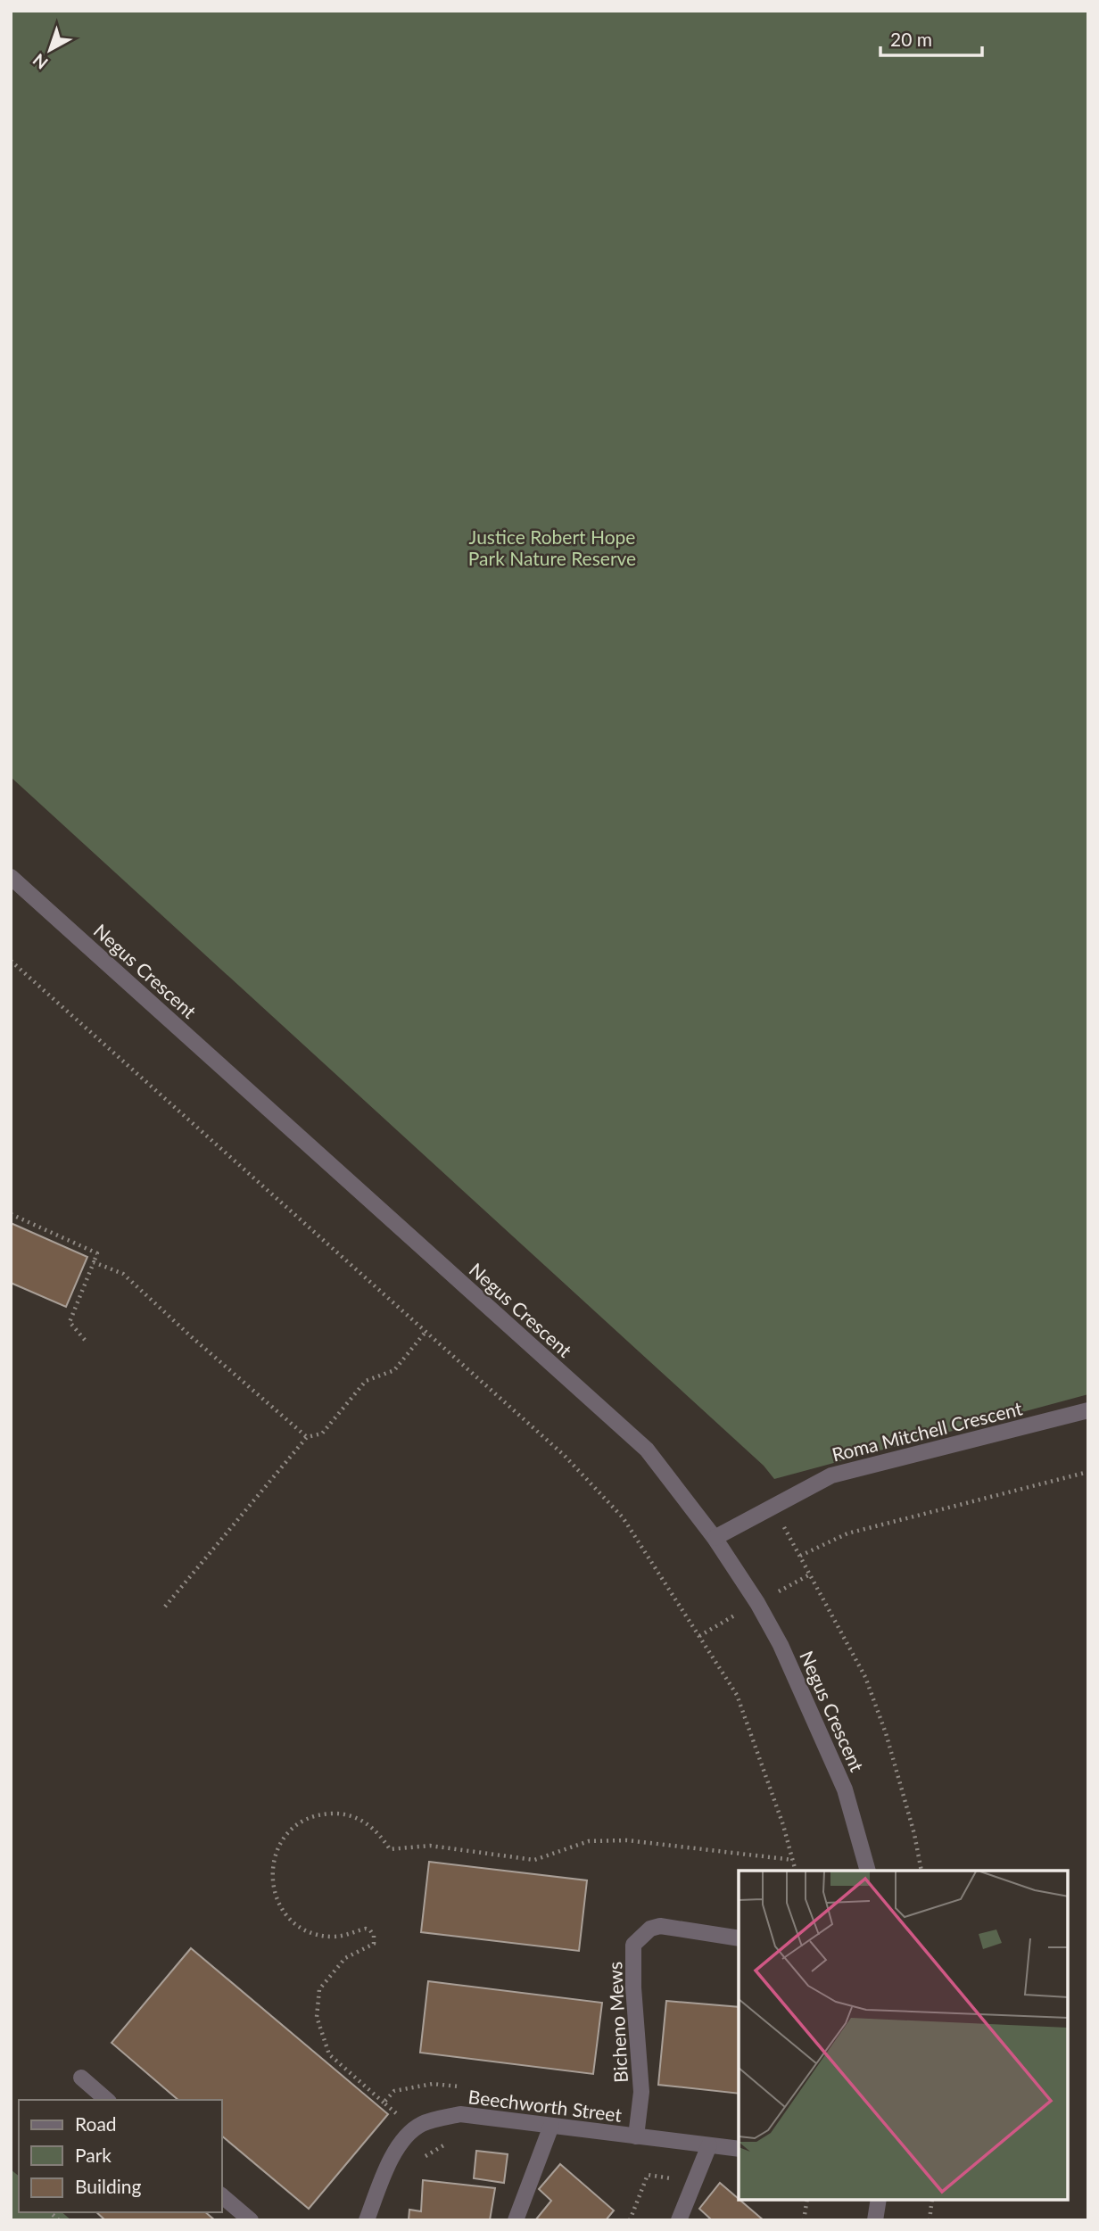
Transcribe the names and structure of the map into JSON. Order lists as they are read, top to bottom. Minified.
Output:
{"streets":{"street":["Negus Crescent","Roma Mitchell Crescent","Bicheno Mews","Beechworth Street"]},"crossings":[["Negus Crescent","Roma Mitchell Crescent"],["Bicheno Mews","Beechworth Street"]],"parks":["Justice Robert Hope Park Nature Reserve"],"legend":["Road","Park","Building"],"scale_bar":"20 m","north":"bottom left"}
